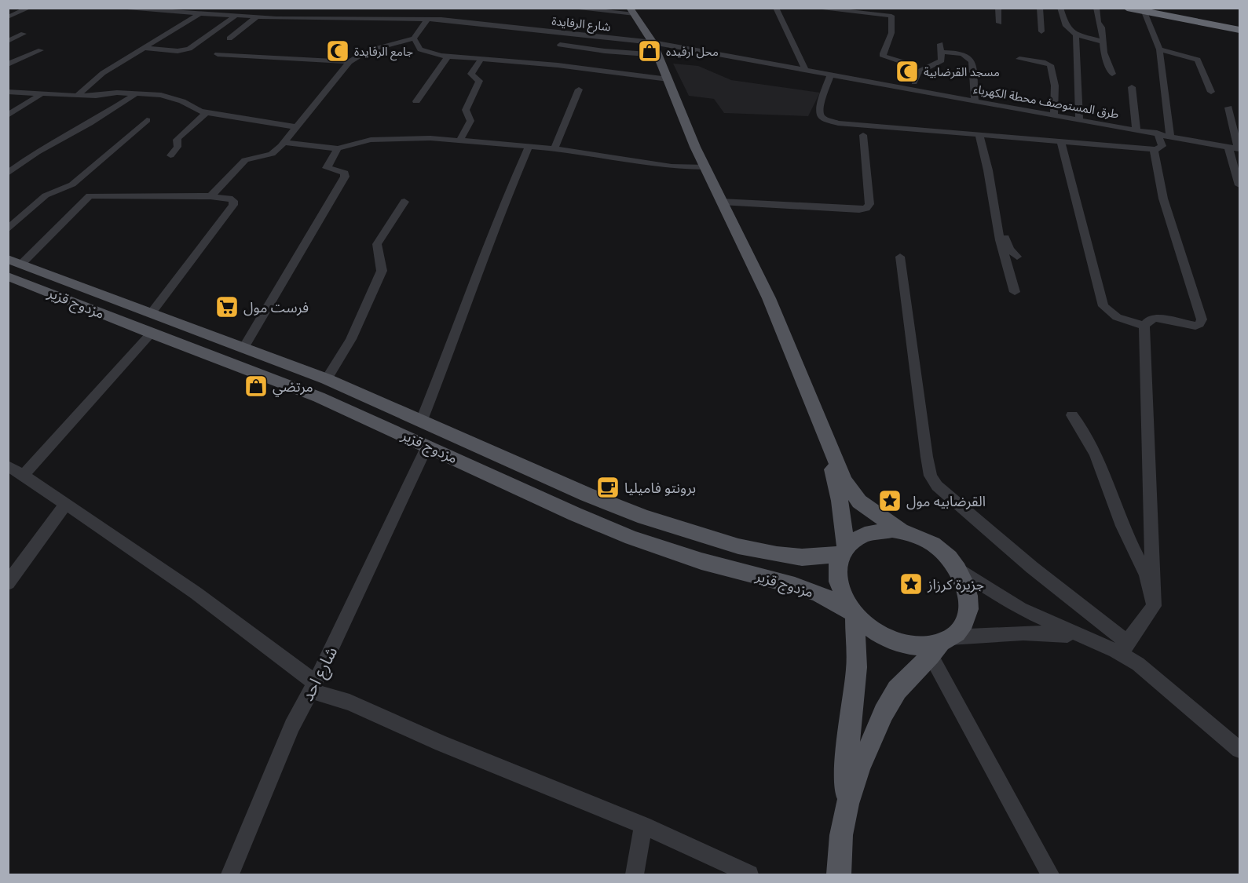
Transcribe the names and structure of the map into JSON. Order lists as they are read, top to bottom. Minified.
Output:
{"streets":{"main road":["مزدوج قزير"],"street":["شارع الرفايدة","طرق المستوصف محطة الكهرباء","شارع احد"]},"crossings":[["شارع الرفايدة","طرق المستوصف محطة الكهرباء"],["مزدوج قزير","شارع احد"]],"places":{"mosque":["جامع الرفايدة","مسجد القرضابية"],"shop":["محل ارفيده","مرتضي"],"supermarket":["فرست مول"],"cafe":["برونتو فاميليا"],"place":["القرضابيه مول","جزيرة كرزاز"]}}
